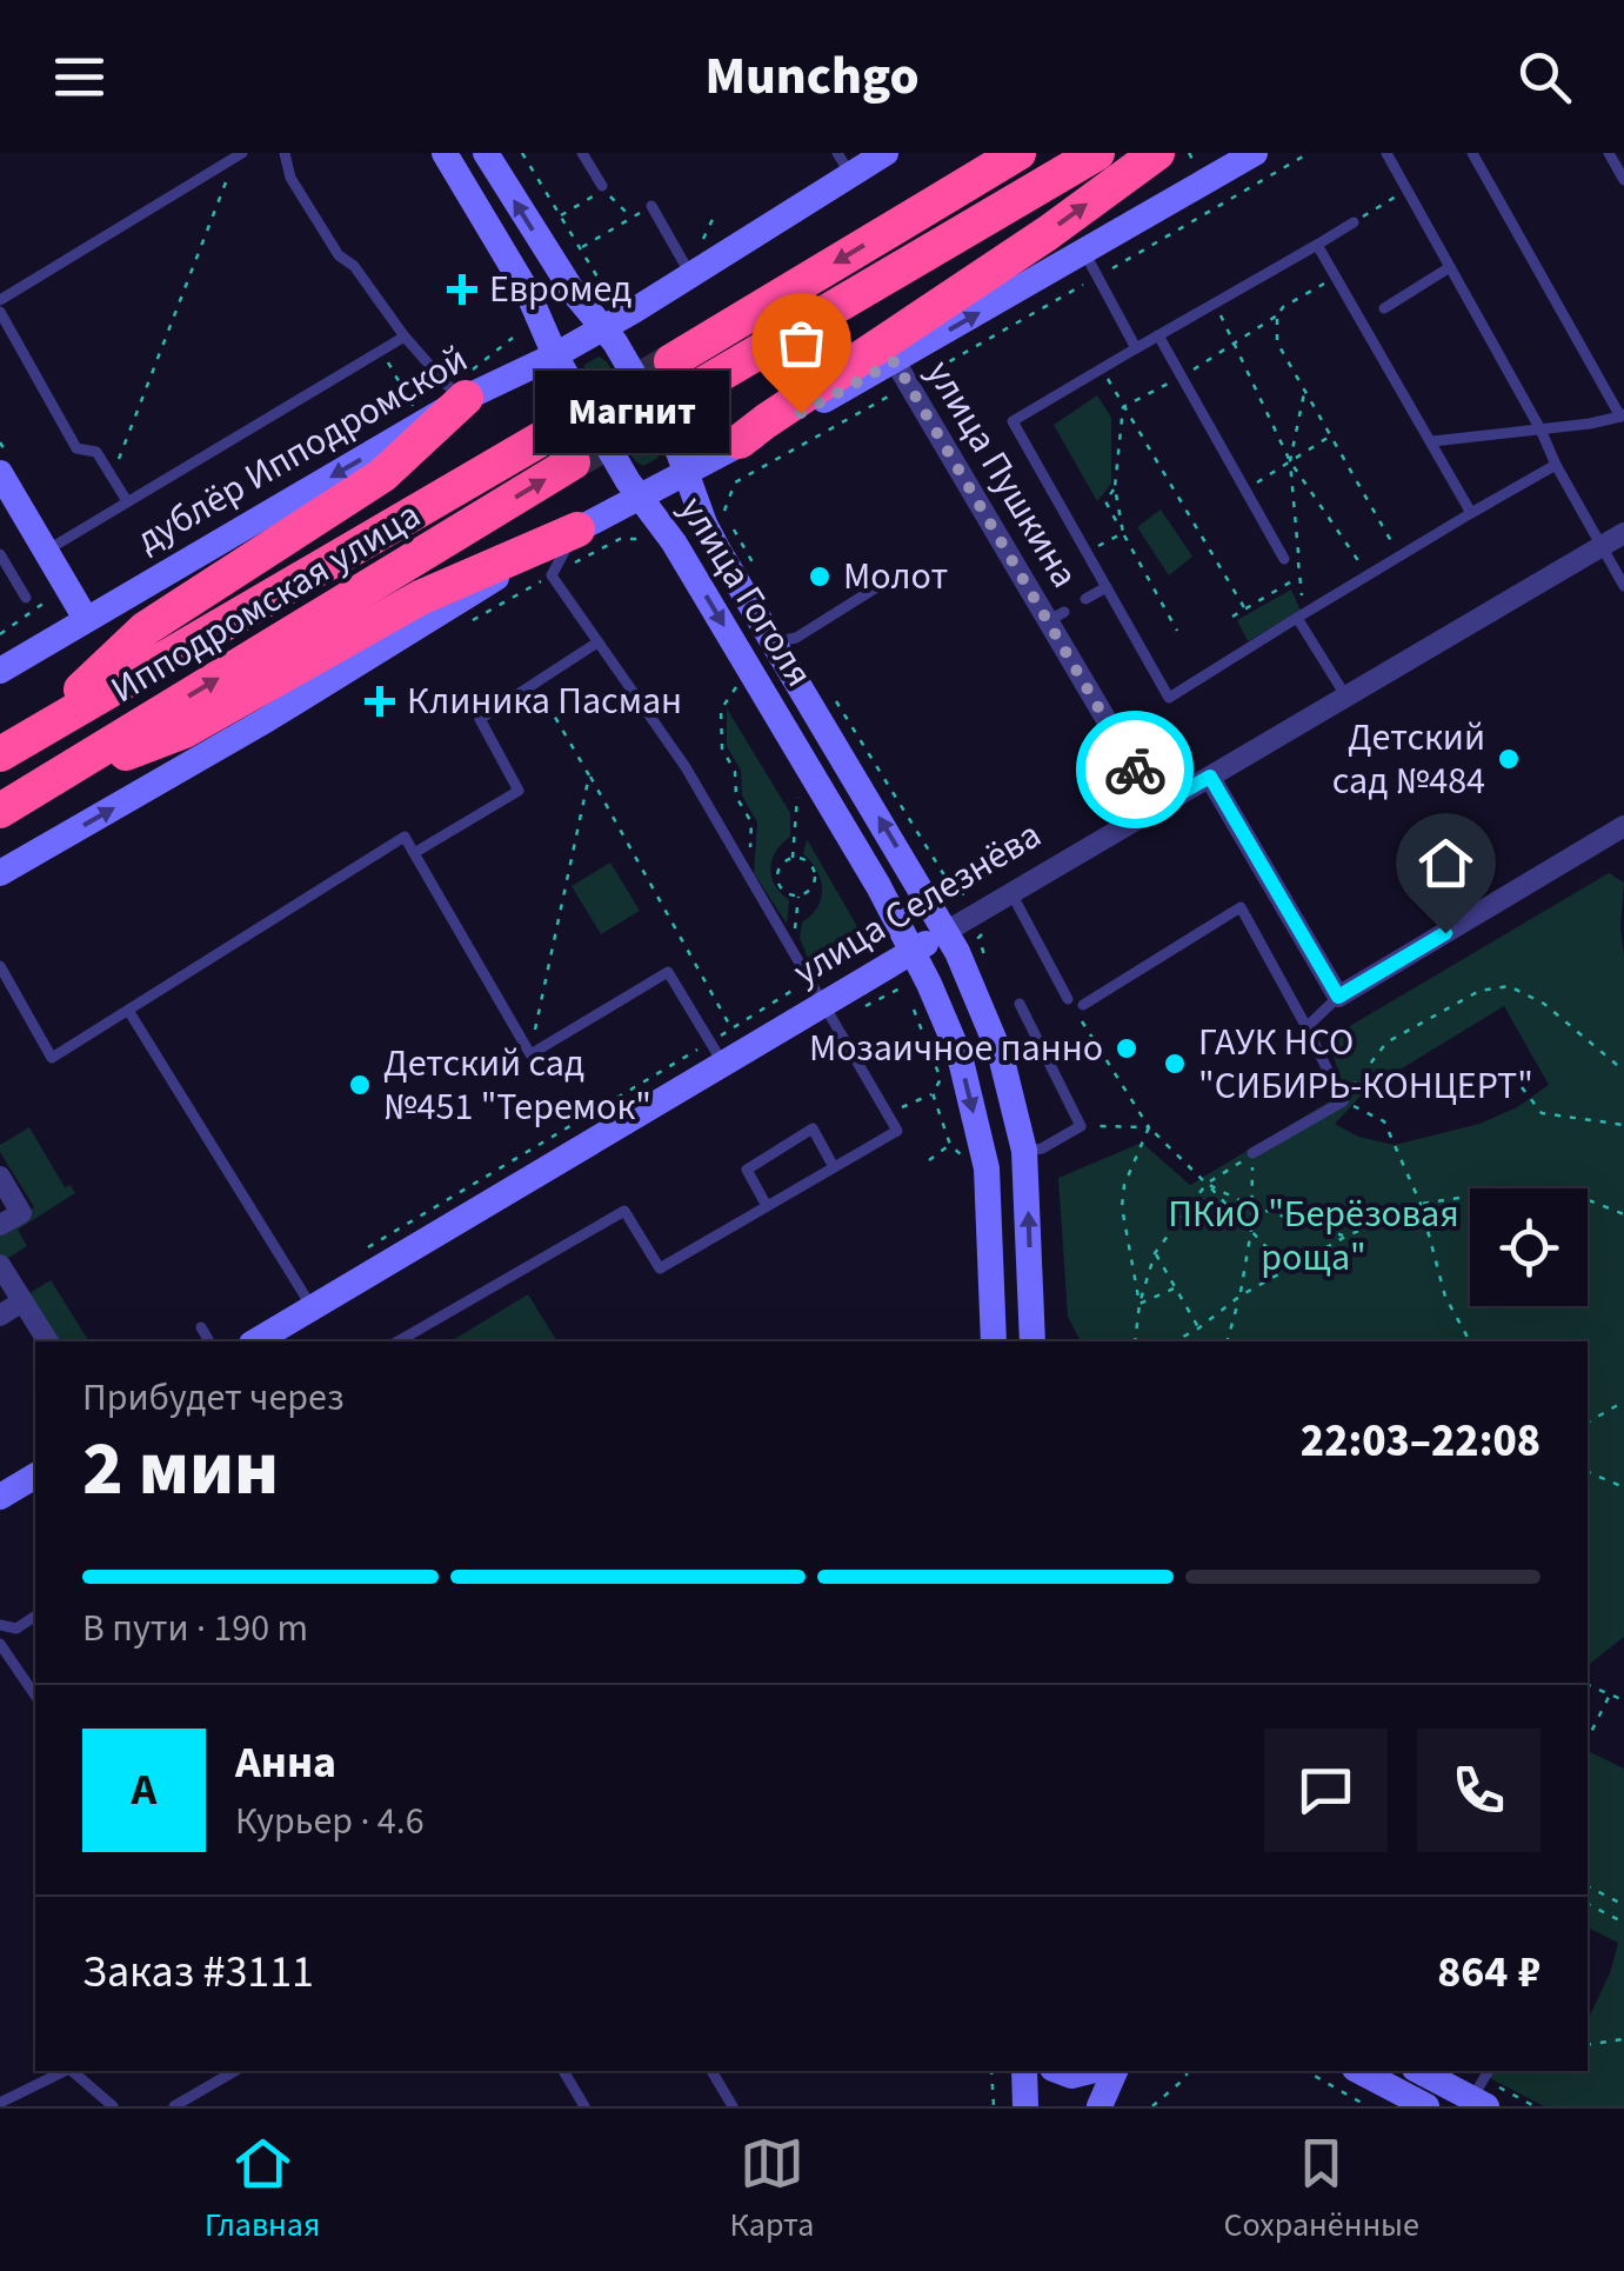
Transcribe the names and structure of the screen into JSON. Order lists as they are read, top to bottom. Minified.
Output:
{"streets":{"highway":["Ипподромская улица"],"street":["дублёр Ипподромской","улица Пушкина","улица Гоголя","улица Селезнёва"]},"crossings":[["дублёр Ипподромской","улица Гоголя"],["улица Пушкина","улица Селезнёва"],["улица Гоголя","улица Селезнёва"]],"parks":["ПКиО \"Берёзовая роща\""],"places":{"health":["Евромед","Клиника Пасман"],"other":["Магнит","Молот","Детский сад №484","Мозаичное панно","ГАУК НСО \"СИБИРЬ-КОНЦЕРТ\"","Детский сад №451 \"Теремок\""]},"page":{"header":"Munchgo","bubble":"Магнит","heading":["2 мин","Прибудет через","22:03–22:08"],"panel":["Анна","Курьер · 4.6","Заказ #3111","864 ₽"],"bar":"В пути · 190 m","round":"А","tabs":["Главная","Карта","Сохранённые"]}}
